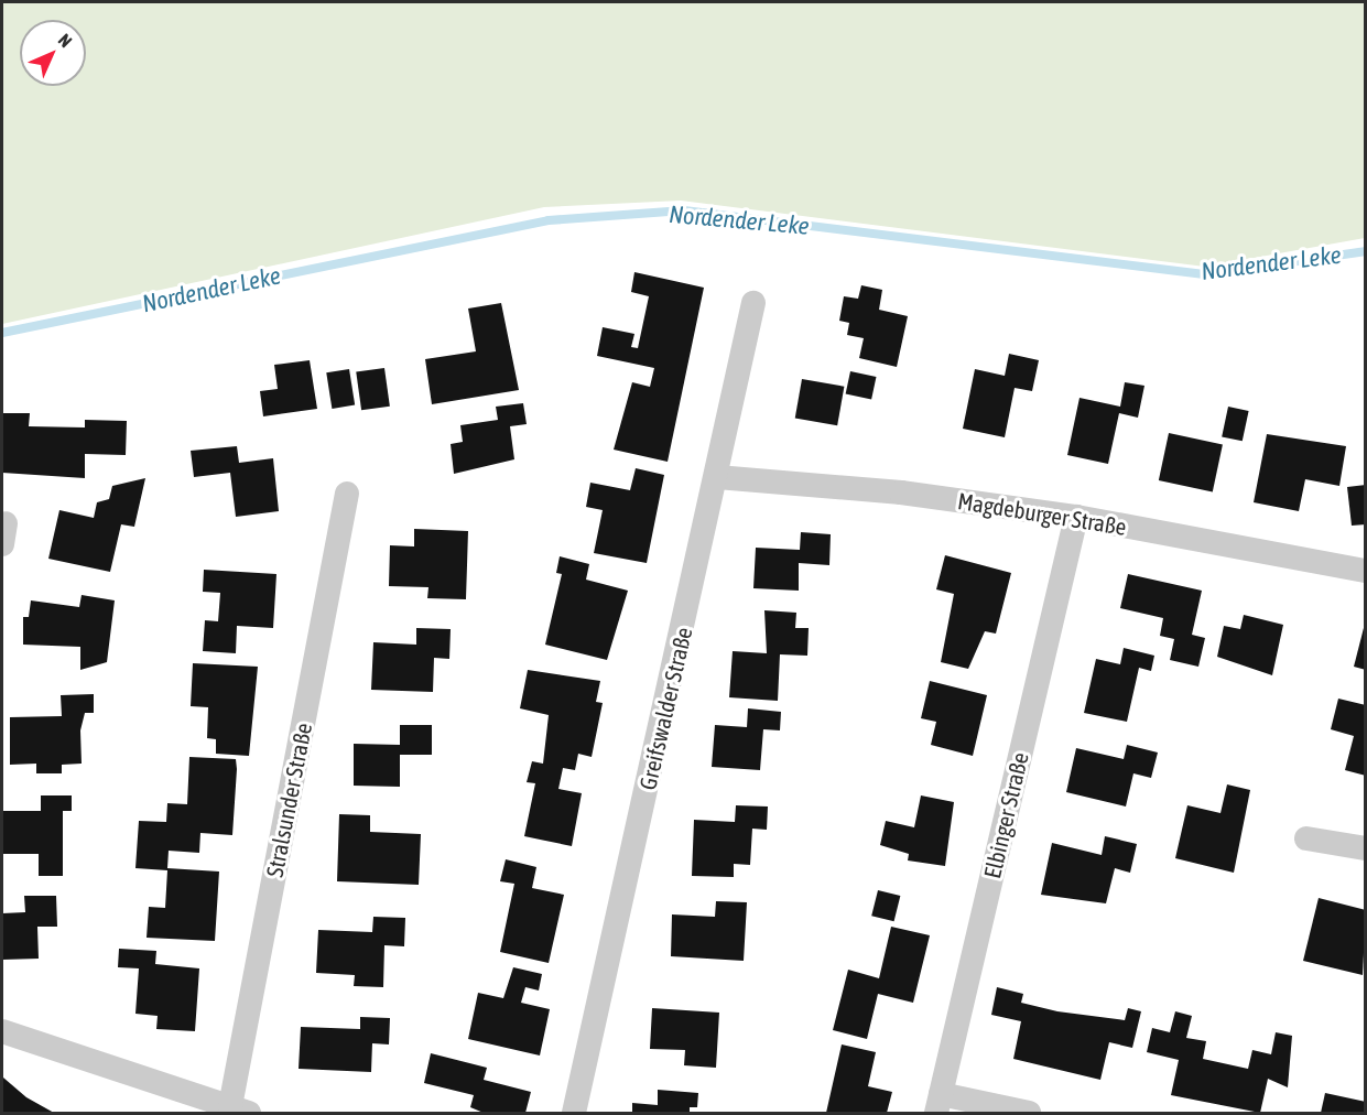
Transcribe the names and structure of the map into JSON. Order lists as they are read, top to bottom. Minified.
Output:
{"streets":{"street":["Magdeburger Straße","Greifswalder Straße","Stralsunder Straße","Elbinger Straße"]},"crossings":[["Magdeburger Straße","Greifswalder Straße"],["Magdeburger Straße","Elbinger Straße"]],"water":["Nordender Leke"],"north":"top right"}
